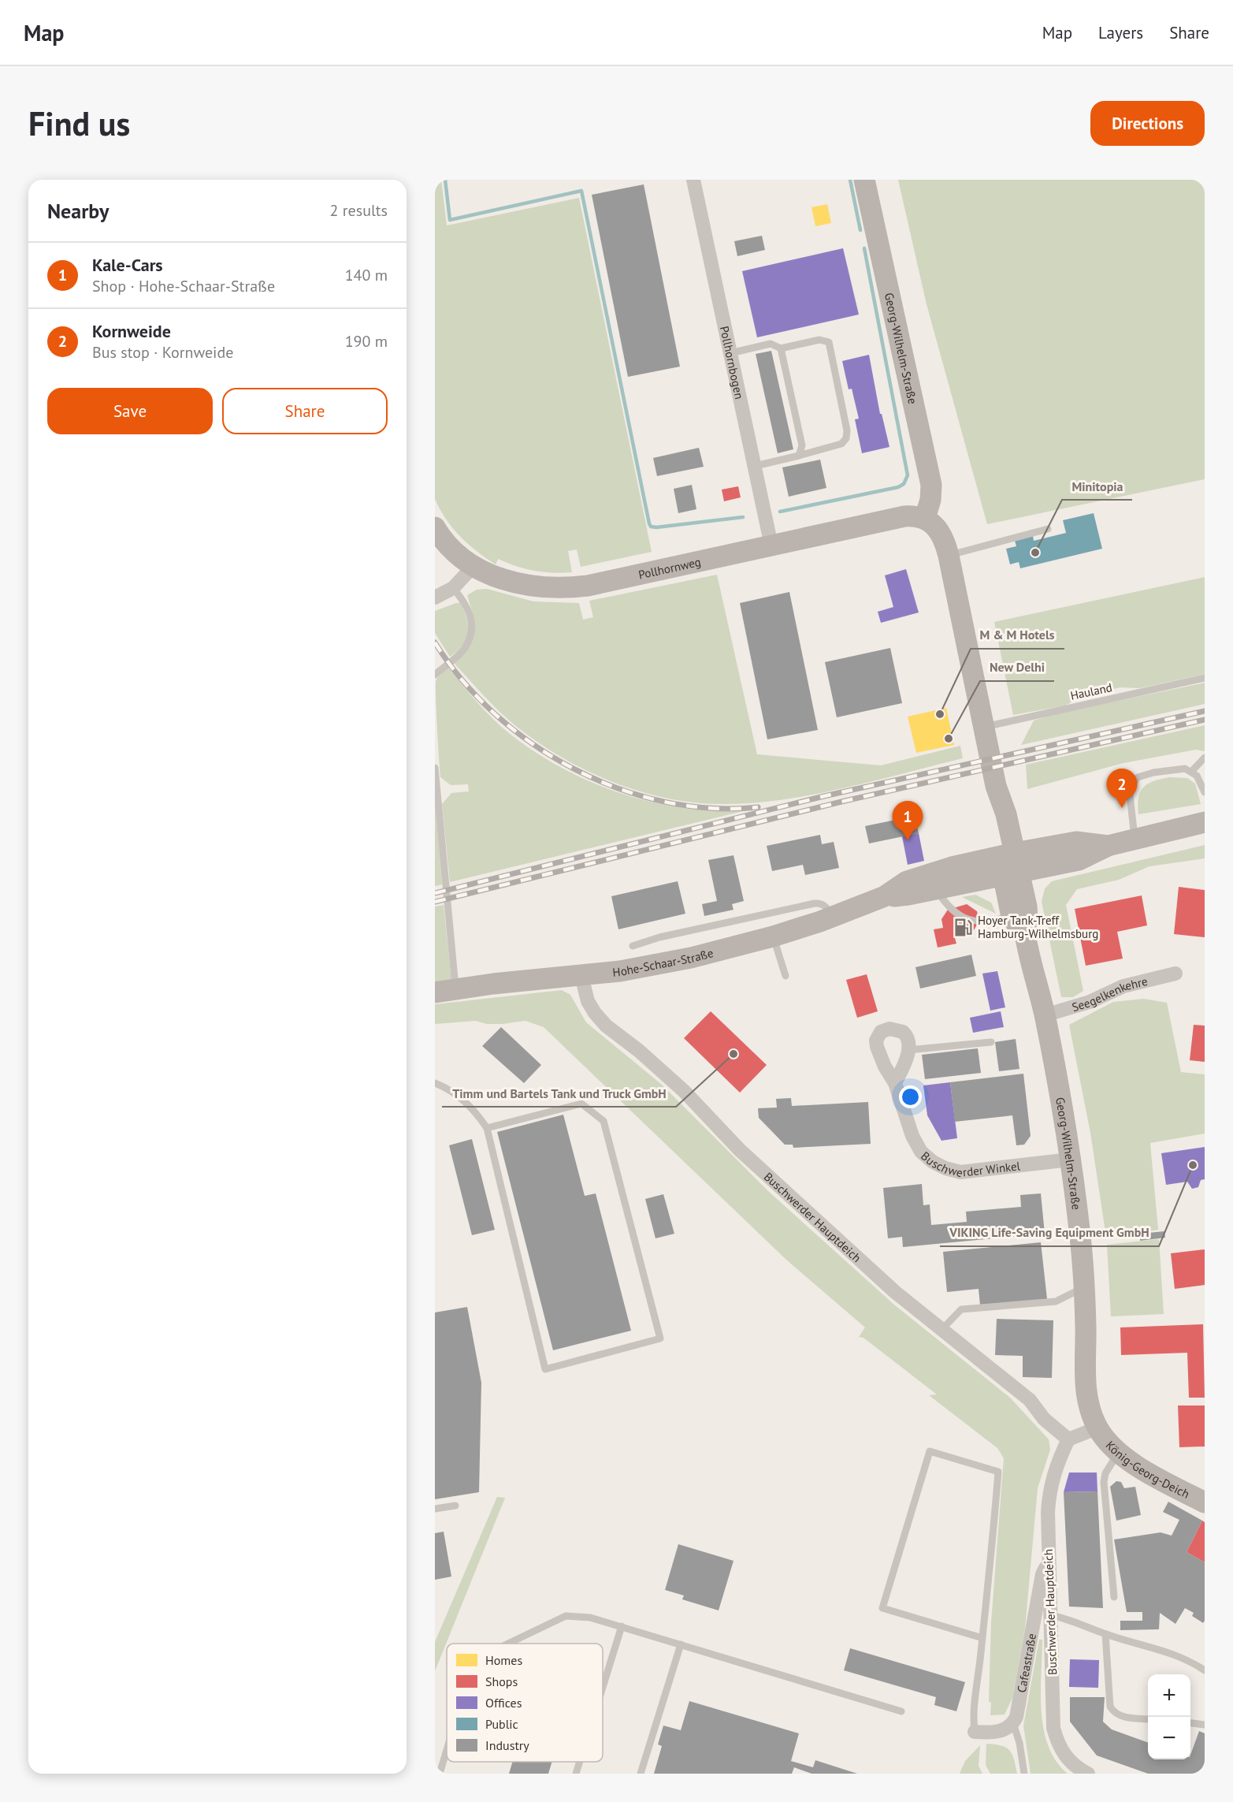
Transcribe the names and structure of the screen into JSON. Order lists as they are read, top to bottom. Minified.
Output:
{"streets":{"main road":["Georg-Wilhelm-Straße","Pollhornweg","Hohe-Schaar-Straße","König-Georg-Deich"],"street":["Pollhornbogen","Seegelkenkehre","Buschwerder Winkel","Buschwerder Hauptdeich","Cafeastraße"],"lane":["Hauland"]},"crossings":[["Georg-Wilhelm-Straße","Pollhornweg"],["Georg-Wilhelm-Straße","Hauland"],["Georg-Wilhelm-Straße","Hohe-Schaar-Straße"],["Georg-Wilhelm-Straße","Seegelkenkehre"],["Georg-Wilhelm-Straße","Buschwerder Winkel"],["Georg-Wilhelm-Straße","König-Georg-Deich"],["Pollhornbogen","Pollhornweg"],["Hohe-Schaar-Straße","Buschwerder Hauptdeich"],["Buschwerder Hauptdeich","Cafeastraße"]],"places":{"other":["Minitopia","M & M Hotels","New Delhi","Timm und Bartels Tank und Truck GmbH","VIKING Life-Saving Equipment GmbH"],"fuel station":["Hoyer Tank-Treff Hamburg-Wilhelmsburg"]},"legend":["Homes","Shops","Offices","Public","Industry"],"page":{"header":"Map","nav":["Map","Layers","Share"],"buttons":["Directions",["Save","Share"]],"title":"Find us","heading":["Nearby","2 results"],"list":[{"mark":"1","name":"Kale-Cars","note":"Shop · Hohe-Schaar-Straße","value":"140 m"},{"mark":"2","name":"Kornweide","note":"Bus stop · Kornweide","value":"190 m"}],"pins":["2","1"],"map_buttons":["+","−"]}}
